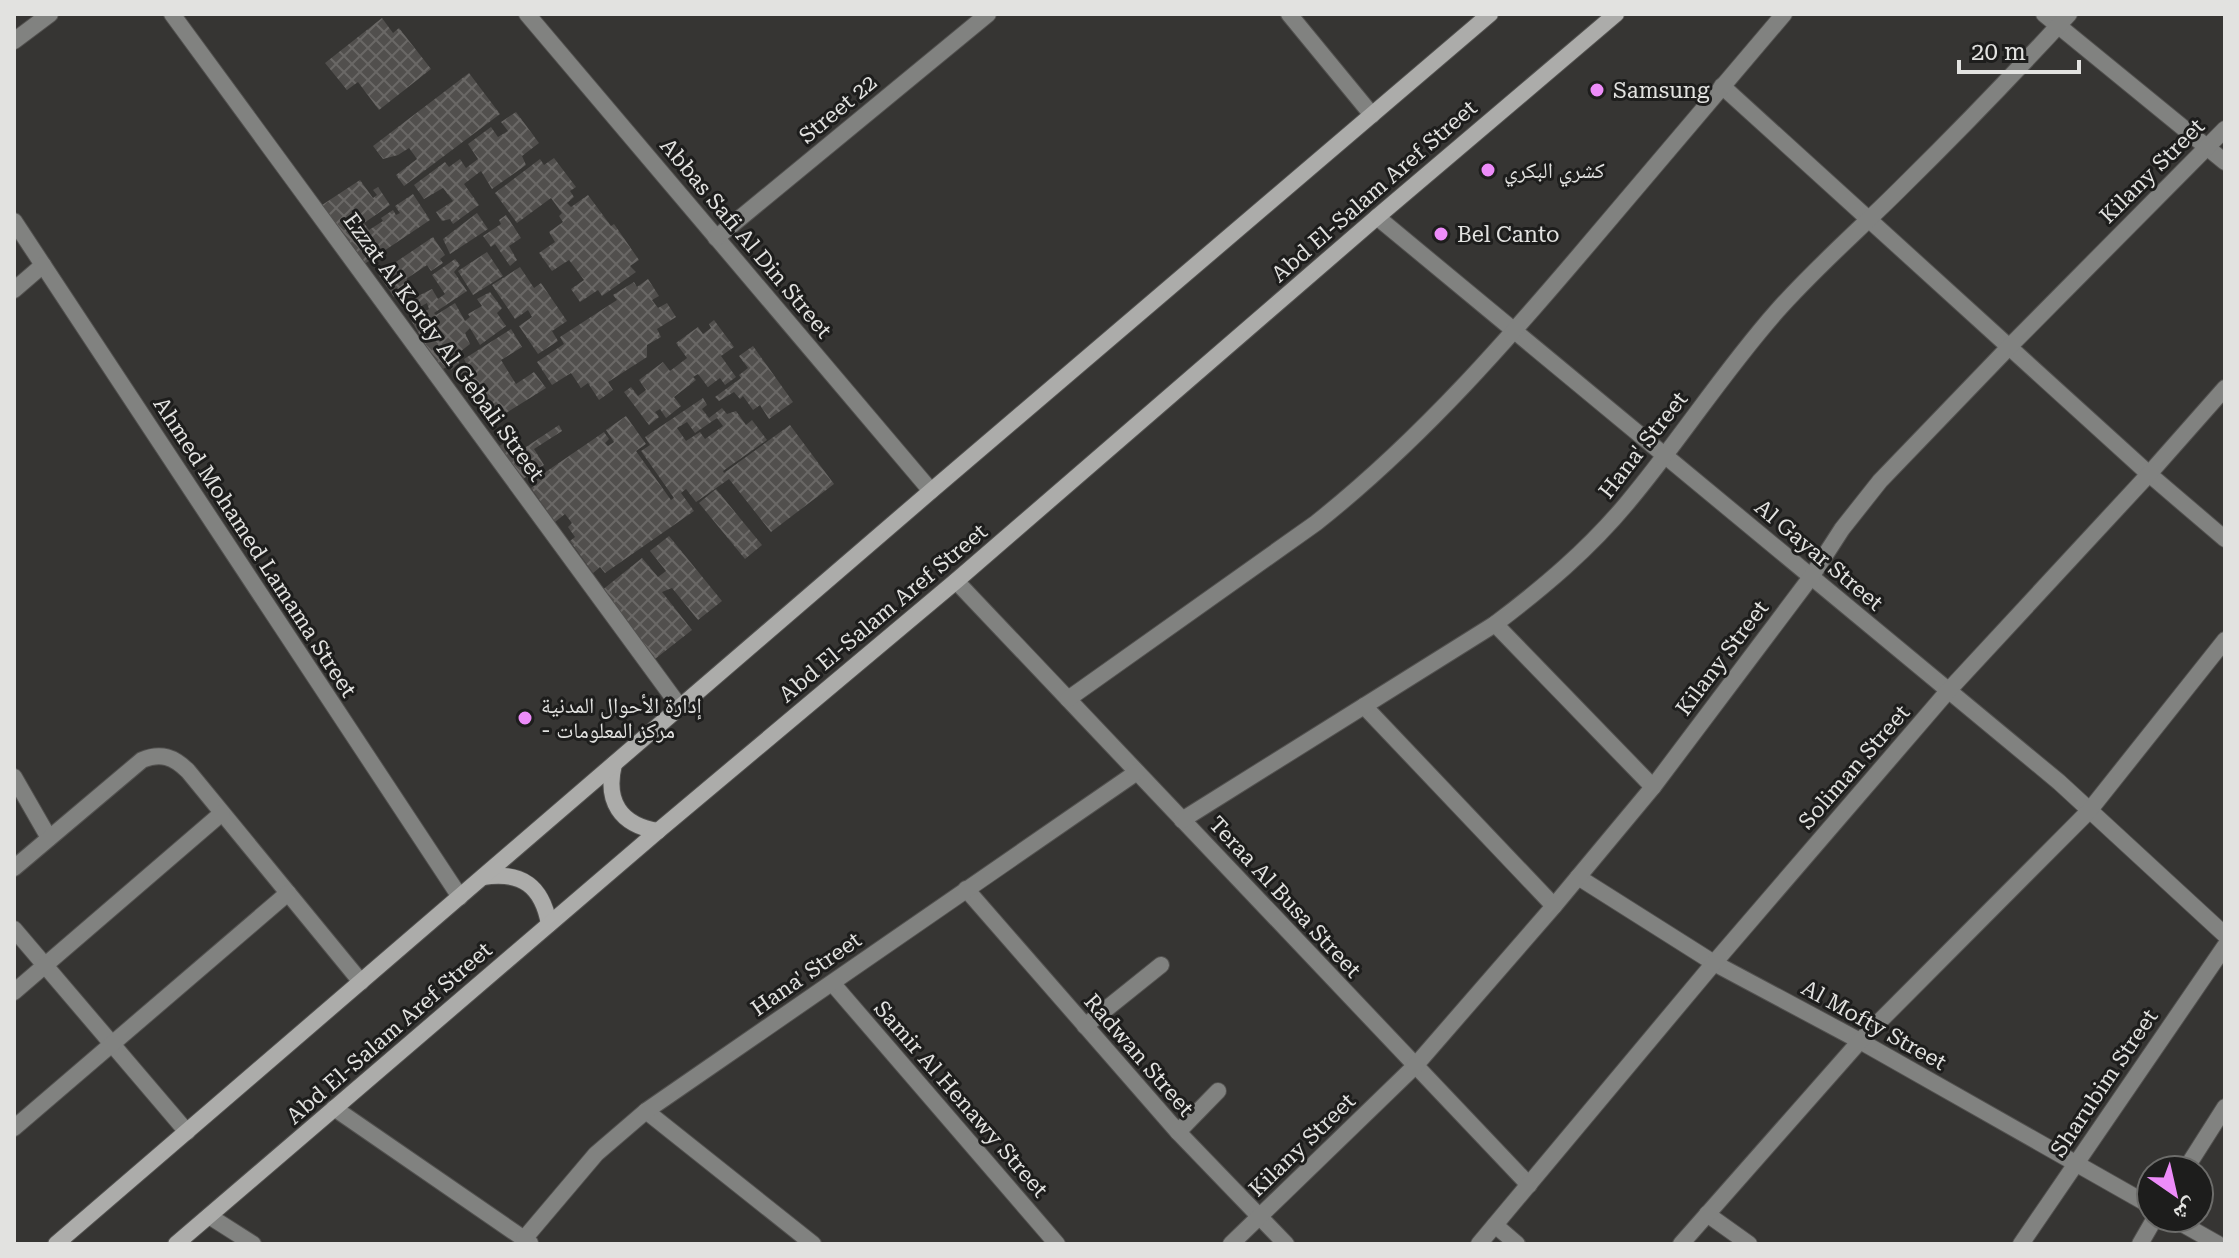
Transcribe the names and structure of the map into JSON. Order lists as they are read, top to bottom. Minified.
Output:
{"streets":{"main road":["Abd El-Salam Aref Street"],"street":["Street 22","Kilany Street","Abbas Safi Al Din Street","Ezzat Al Kordy Al Gebali Street","Hana' Street","Ahmed Mohamed Lamama Street","Al Gayar Street","Soliman Street","Teraa Al Busa Street","Al Mofty Street","Radwan Street","Sharubim Street","Samir Al Henawy Street"]},"crossings":[["Street 22","Abbas Safi Al Din Street"],["Kilany Street","Al Gayar Street"],["Kilany Street","Teraa Al Busa Street"],["Kilany Street","Al Mofty Street"],["Kilany Street","Radwan Street"],["Abd El-Salam Aref Street","Al Gayar Street"],["Abd El-Salam Aref Street","Teraa Al Busa Street"],["Hana' Street","Al Gayar Street"],["Hana' Street","Teraa Al Busa Street"],["Hana' Street","Radwan Street"],["Hana' Street","Samir Al Henawy Street"],["Al Gayar Street","Soliman Street"],["Soliman Street","Teraa Al Busa Street"],["Soliman Street","Al Mofty Street"],["Al Mofty Street","Sharubim Street"]],"places":["Samsung","كشري البكري","Bel Canto","إدارة الأحوال المدنية - مركز المعلومات"],"scale_bar":"20 m","north":"bottom right"}
